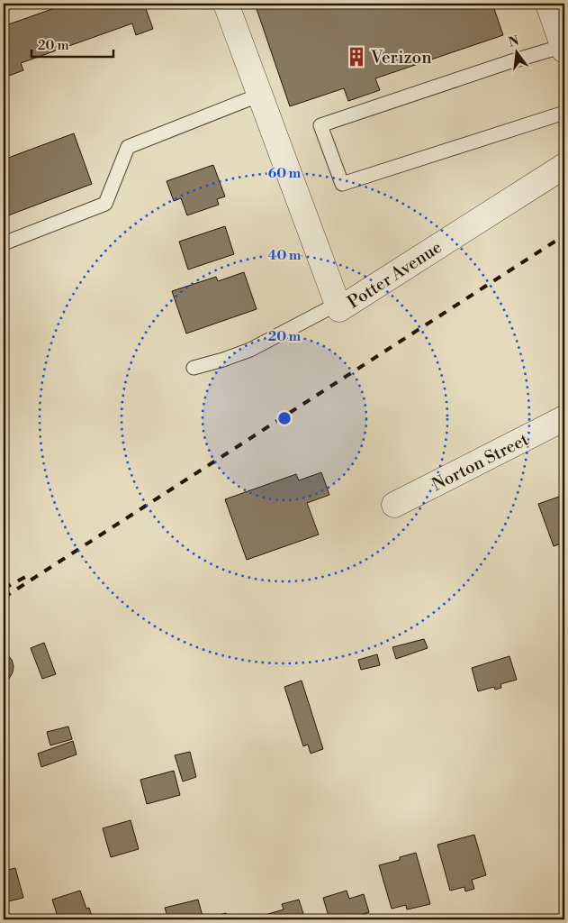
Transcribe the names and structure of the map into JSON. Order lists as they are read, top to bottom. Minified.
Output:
{"streets":{"street":["Potter Avenue","Norton Street"]},"places":{"building":["Verizon"]},"scale_bar":"20 m","north":"top","rings":["60 m","40 m","20 m"]}
